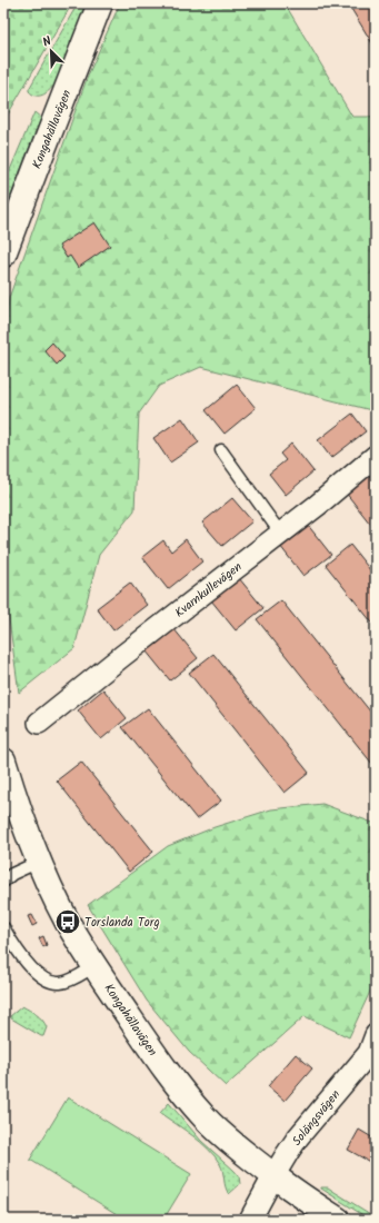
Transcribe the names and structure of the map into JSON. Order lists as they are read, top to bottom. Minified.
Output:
{"streets":{"street":["Kongahällavägen","Kvarnkullevägen","Solängsvägen"]},"crossings":[["Kongahällavägen","Solängsvägen"]],"places":{"bus stop":["Torslanda Torg"]},"north":"top left"}
